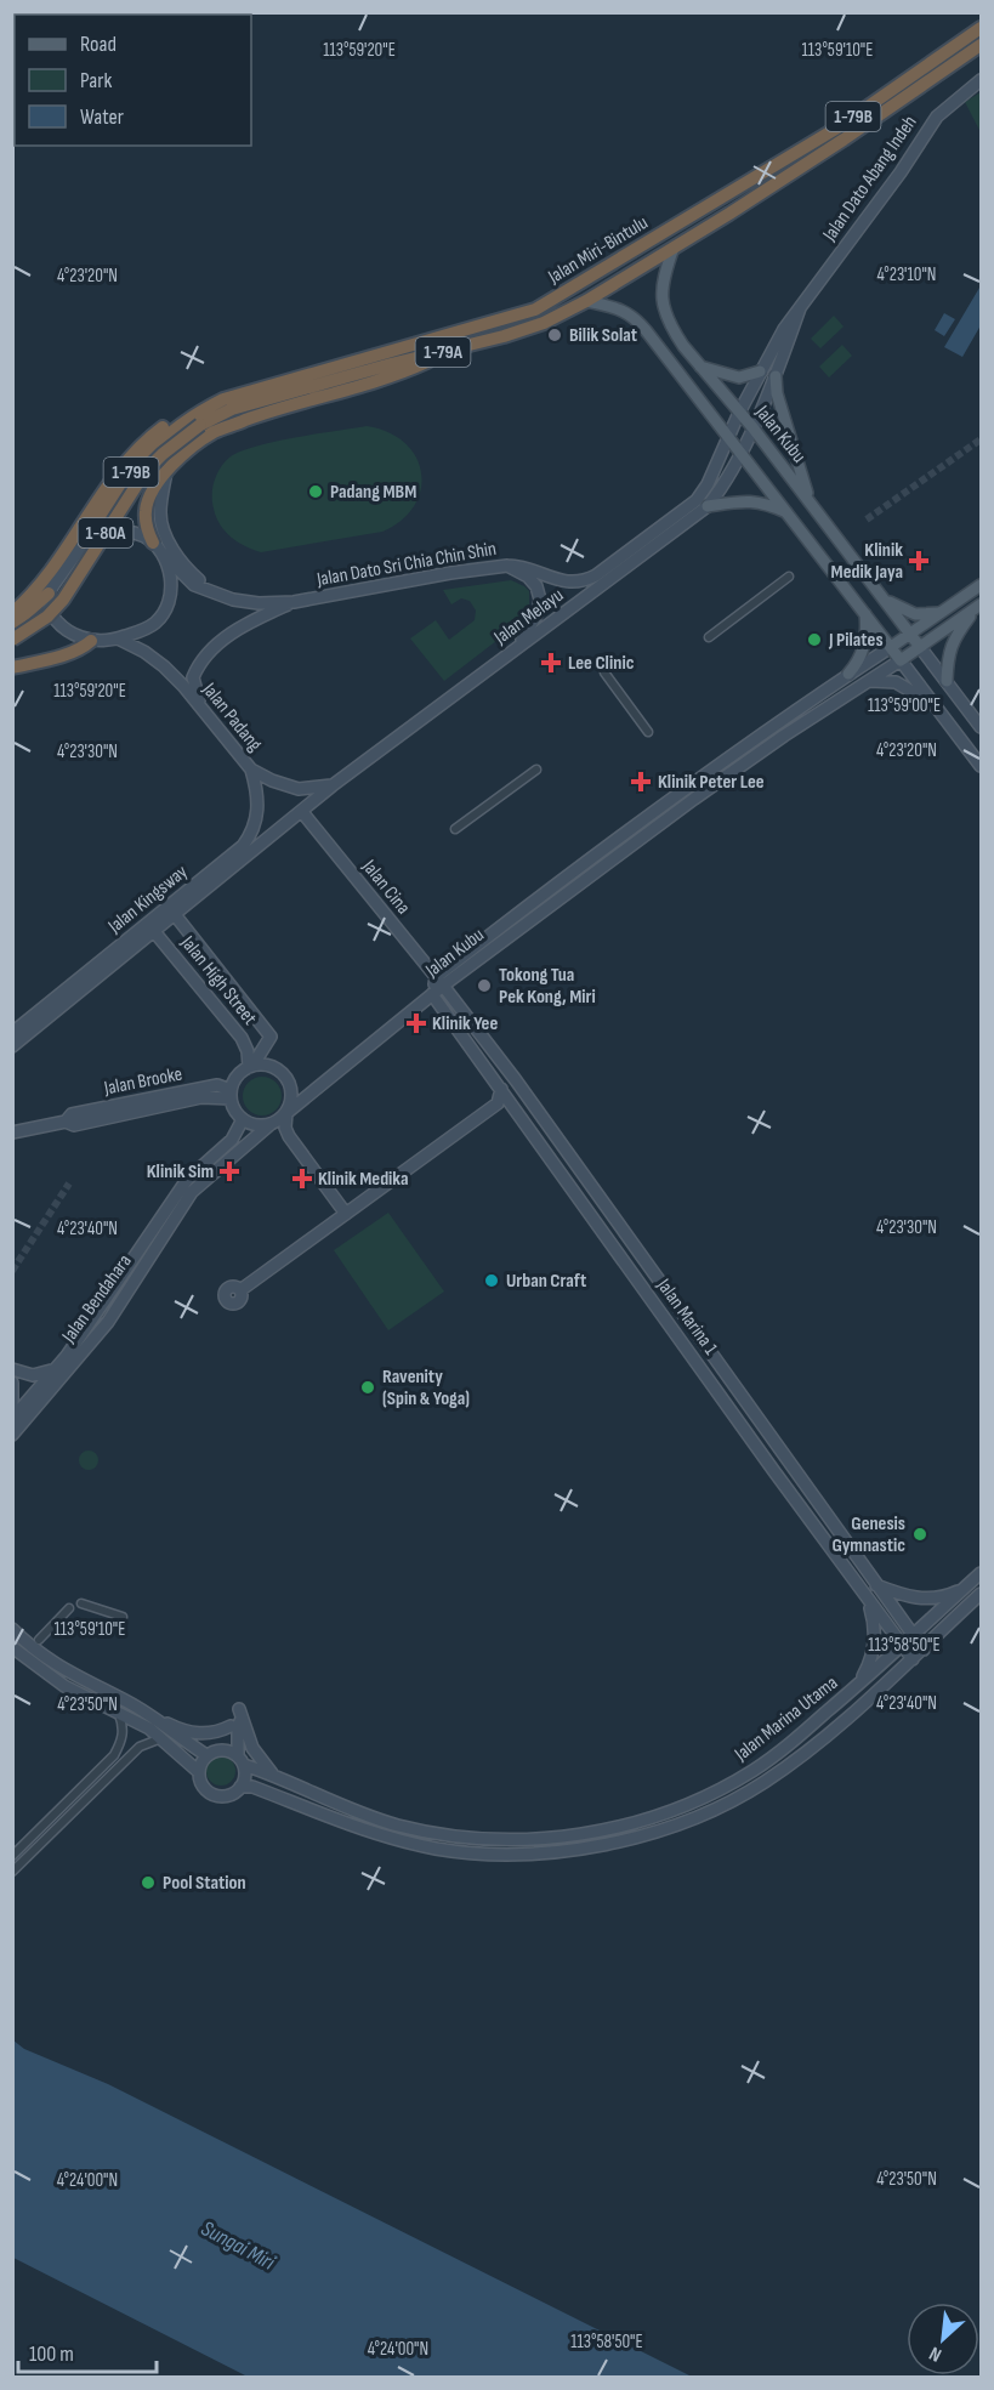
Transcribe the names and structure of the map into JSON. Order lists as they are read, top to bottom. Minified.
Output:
{"streets":{"highway":["1-79B","Jalan Miri-Bintulu","1-79A","1-80A"],"main road":["Jalan Kubu"],"street":["Jalan Dato Abang Indeh","Jalan Dato Sri Chia Chin Shin","Jalan Melayu","Jalan Padang","Jalan Cina","Jalan Kingsway","Jalan High Street","Jalan Brooke","Jalan Bendahara","Jalan Marina 1","Jalan Marina Utama"]},"crossings":[["1-79B","Jalan Miri-Bintulu"],["1-79B","1-80A"],["1-79B","Jalan Dato Sri Chia Chin Shin"],["1-79B","Jalan Padang"],["Jalan Dato Abang Indeh","Jalan Kubu"],["Jalan Dato Abang Indeh","Jalan Melayu"],["Jalan Miri-Bintulu","Jalan Kubu"],["Jalan Miri-Bintulu","1-80A"],["Jalan Kubu","Jalan Melayu"],["Jalan Kubu","Jalan Cina"],["Jalan Kubu","Jalan Marina 1"],["Jalan Dato Sri Chia Chin Shin","Jalan Melayu"],["Jalan Dato Sri Chia Chin Shin","Jalan Padang"],["Jalan Melayu","Jalan Padang"],["Jalan Melayu","Jalan Cina"],["Jalan Melayu","Jalan Kingsway"],["Jalan Padang","Jalan Kingsway"],["Jalan Cina","Jalan Kingsway"],["Jalan Cina","Jalan Marina 1"],["Jalan Kingsway","Jalan High Street"],["Jalan High Street","Jalan Brooke"],["Jalan High Street","Jalan Bendahara"],["Jalan Brooke","Jalan Bendahara"],["Jalan Marina 1","Jalan Marina Utama"]],"water":["Sungai Miri"],"places":{"other":["Bilik Solat","Padang MBM","J Pilates","Tokong Tua Pek Kong, Miri","Urban Craft","Ravenity (Spin & Yoga)","Genesis Gymnastic","Pool Station"],"health":["Klinik Medik Jaya","Lee Clinic","Klinik Peter Lee","Klinik Yee","Klinik Sim","Klinik Medika"]},"legend":["Road","Park","Water"],"scale_bar":"100 m","north":"bottom left","coordinates":["113°59'20\"E","113°59'10\"E","4°23'10\"N","4°23'20\"N","113°59'00\"E","4°23'30\"N","4°23'40\"N","113°58'50\"E","4°23'50\"N","4°24'00\"N"]}
